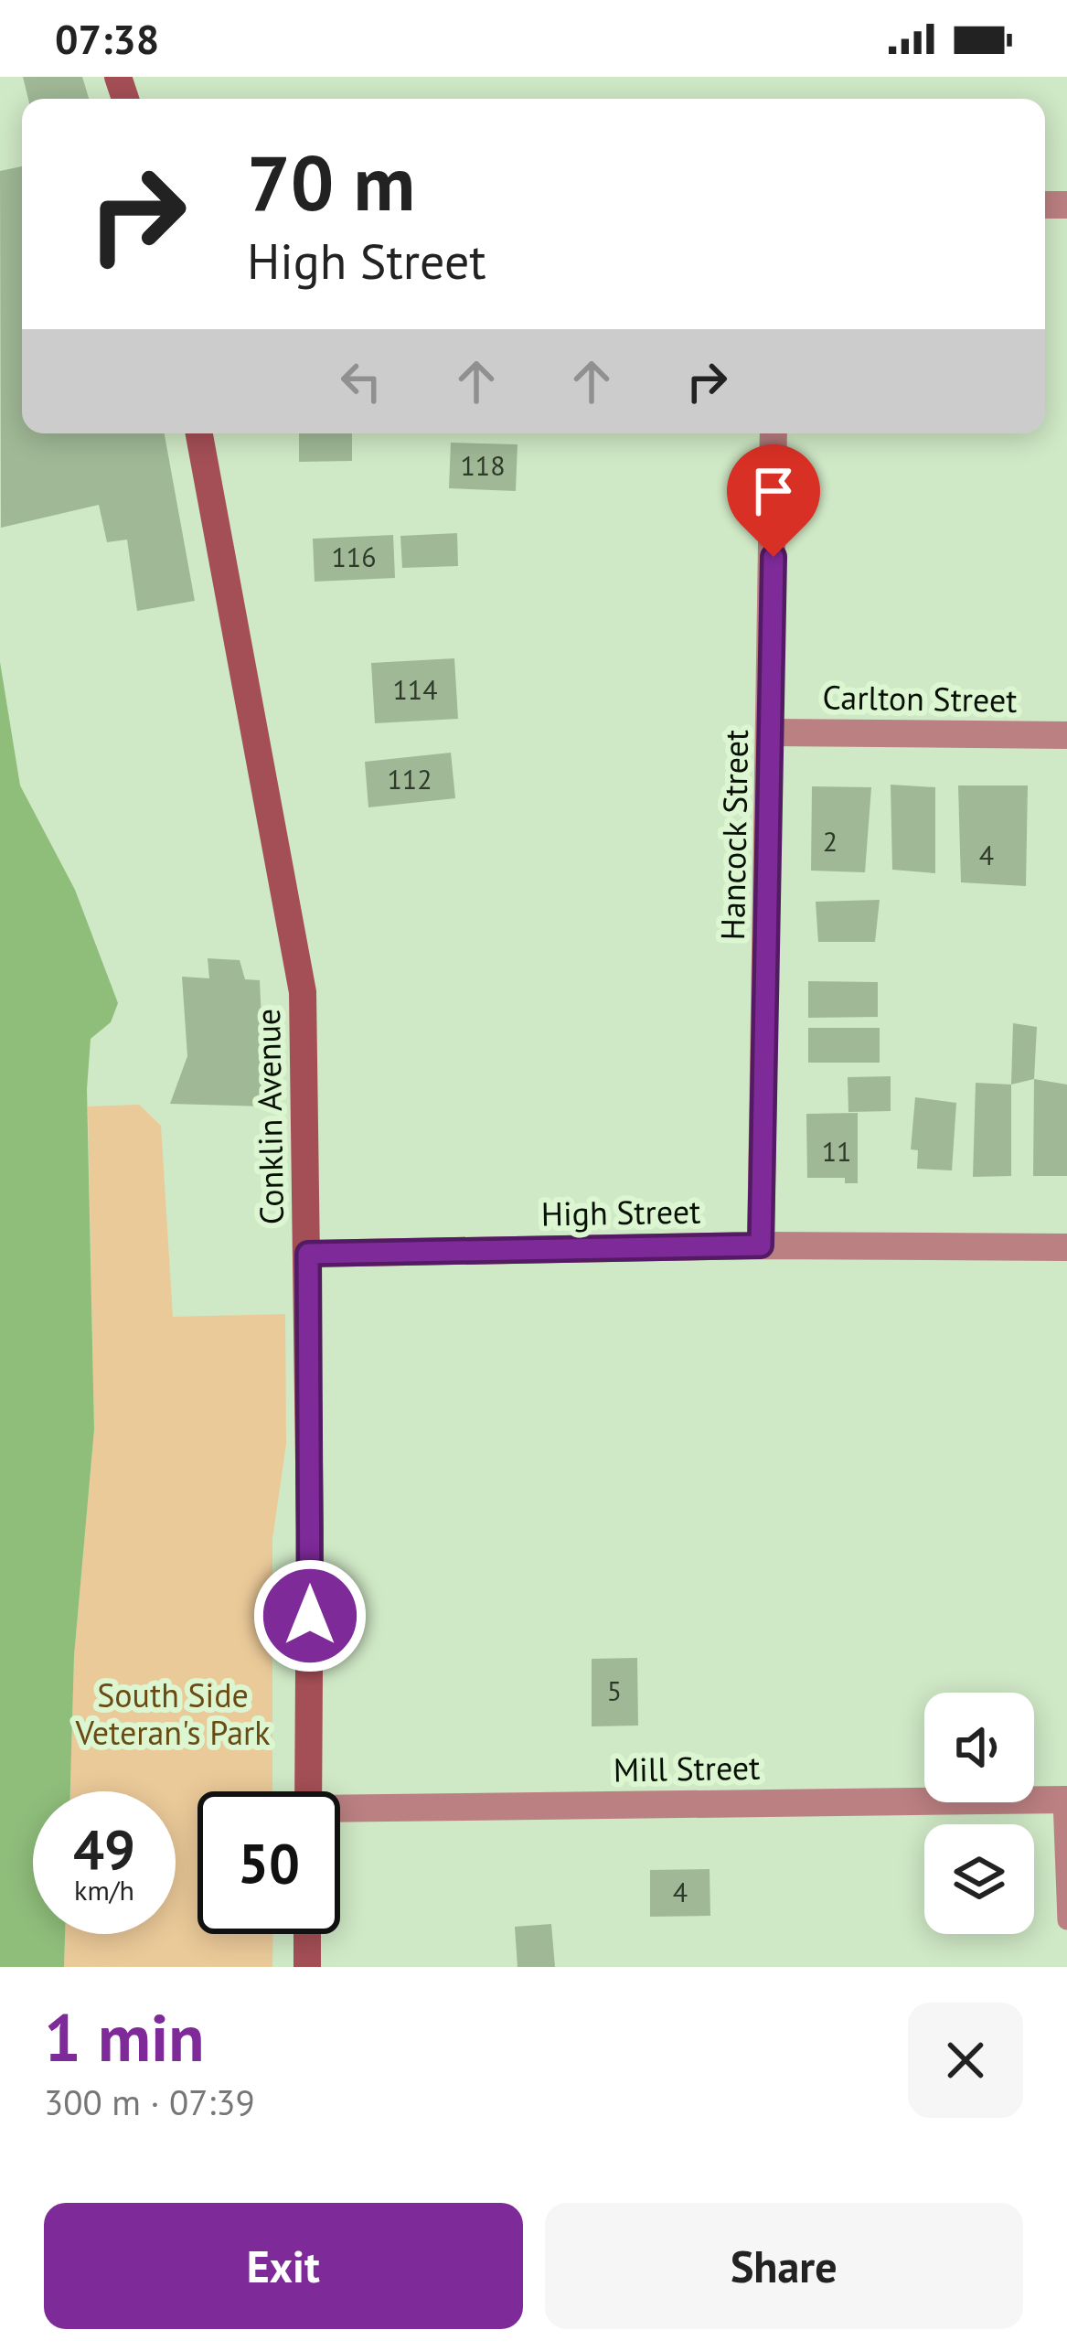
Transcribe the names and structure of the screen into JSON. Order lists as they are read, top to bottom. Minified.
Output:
{"streets":{"main road":["Conklin Avenue"],"street":["Carlton Street","Hancock Street","High Street","Mill Street"]},"crossings":[["Carlton Street","Hancock Street"],["Hancock Street","High Street"],["Conklin Avenue","High Street"]],"parks":["South Side Veteran's Park"],"house_numbers":["118","116","114","112","2","4","11","5","4"],"page":{"status":"07:38","turn":["70 m","High Street"],"speed":"49 km/h","limit":"50","heading":["1 min","300 m · 07:39"],"buttons":["Exit","Share"]}}
